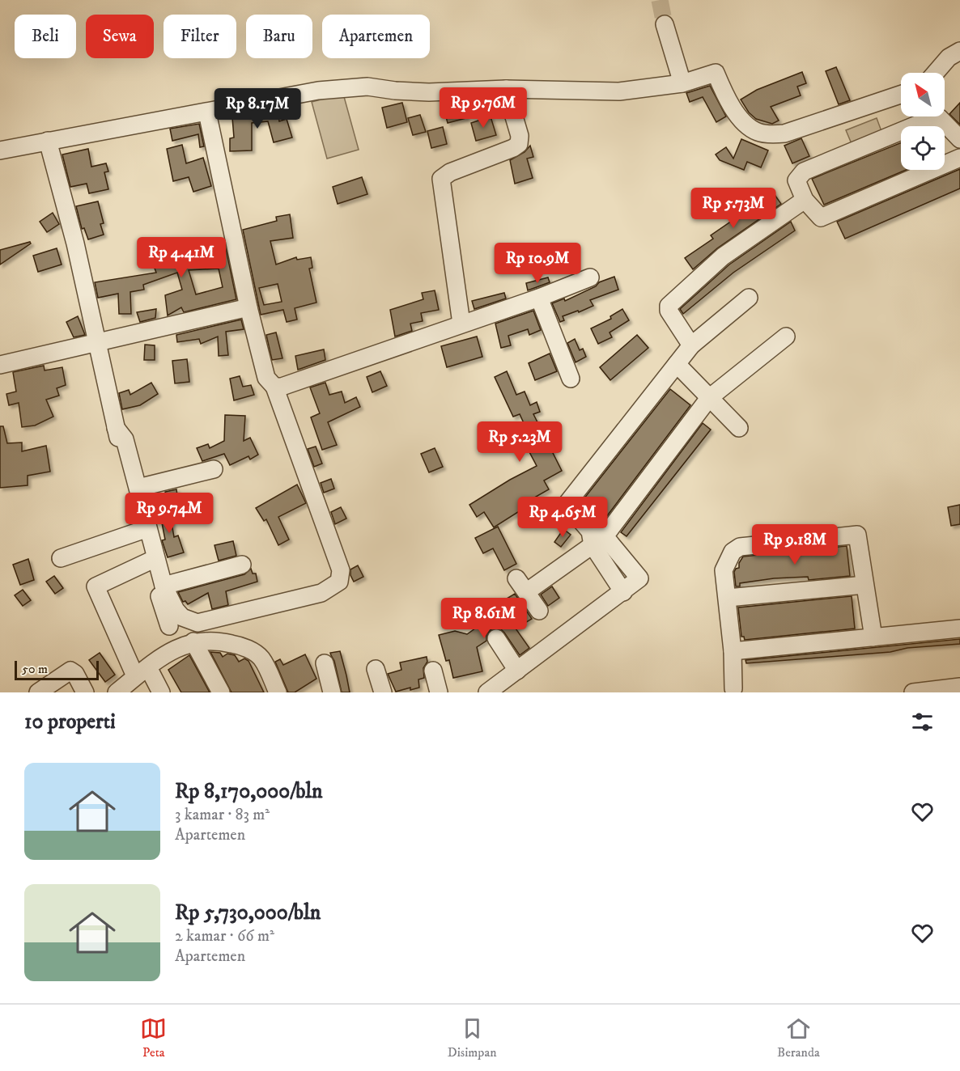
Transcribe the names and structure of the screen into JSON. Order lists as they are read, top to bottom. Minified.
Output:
{"scale_bar":"50 m","north":"top left","page":{"chip":["Beli","Sewa","Filter","Baru","Apartemen"],"price":["Rp 9.76M","Rp 8.17M","Rp 5.73M","Rp 4.41M","Rp 10.9M","Rp 5.23M","Rp 9.74M","Rp 4.65M","Rp 9.18M","Rp 8.61M"],"scale":"50 m","heading":"10 properti","list":[{"name":"Rp 8,170,000/bln","note":"3 kamar · 83 m² · Apartemen"},{"name":"Rp 5,730,000/bln","note":"2 kamar · 66 m² · Apartemen"}],"tabs":["Peta","Disimpan","Beranda"]}}
